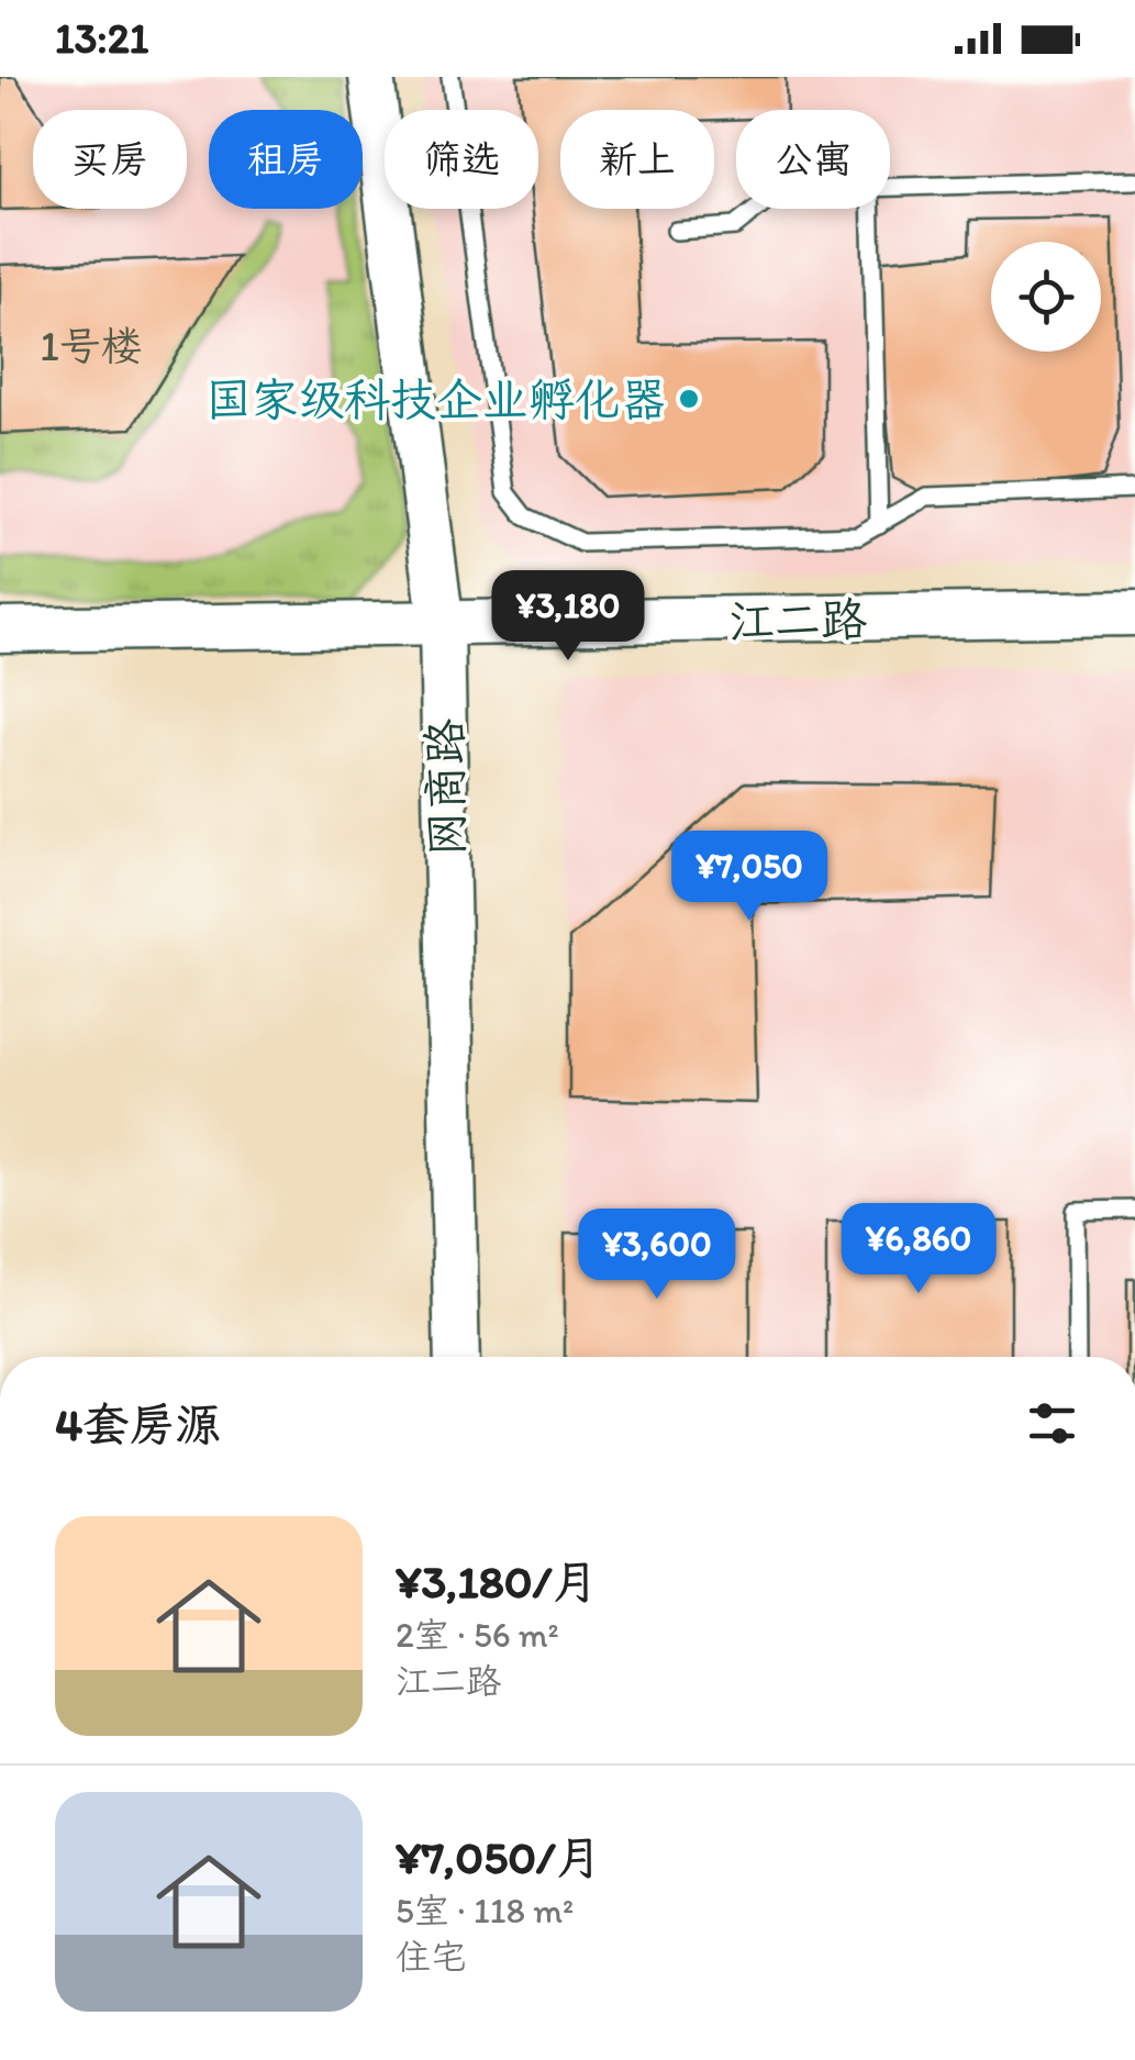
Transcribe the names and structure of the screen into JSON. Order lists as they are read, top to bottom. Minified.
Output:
{"streets":{"street":["江二路","网商路"]},"crossings":[["江二路","网商路"]],"places":["国家级科技企业孵化器"],"house_numbers":["1号楼"],"page":{"status":"13:21","chip":["买房","租房","筛选","新上","公寓"],"price":["¥3,180","¥7,050","¥6,860","¥3,600"],"heading":"4套房源","list":[{"name":"¥3,180/月","note":"2室 · 56 m² · 江二路"},{"name":"¥7,050/月","note":"5室 · 118 m² · 住宅"}]}}
